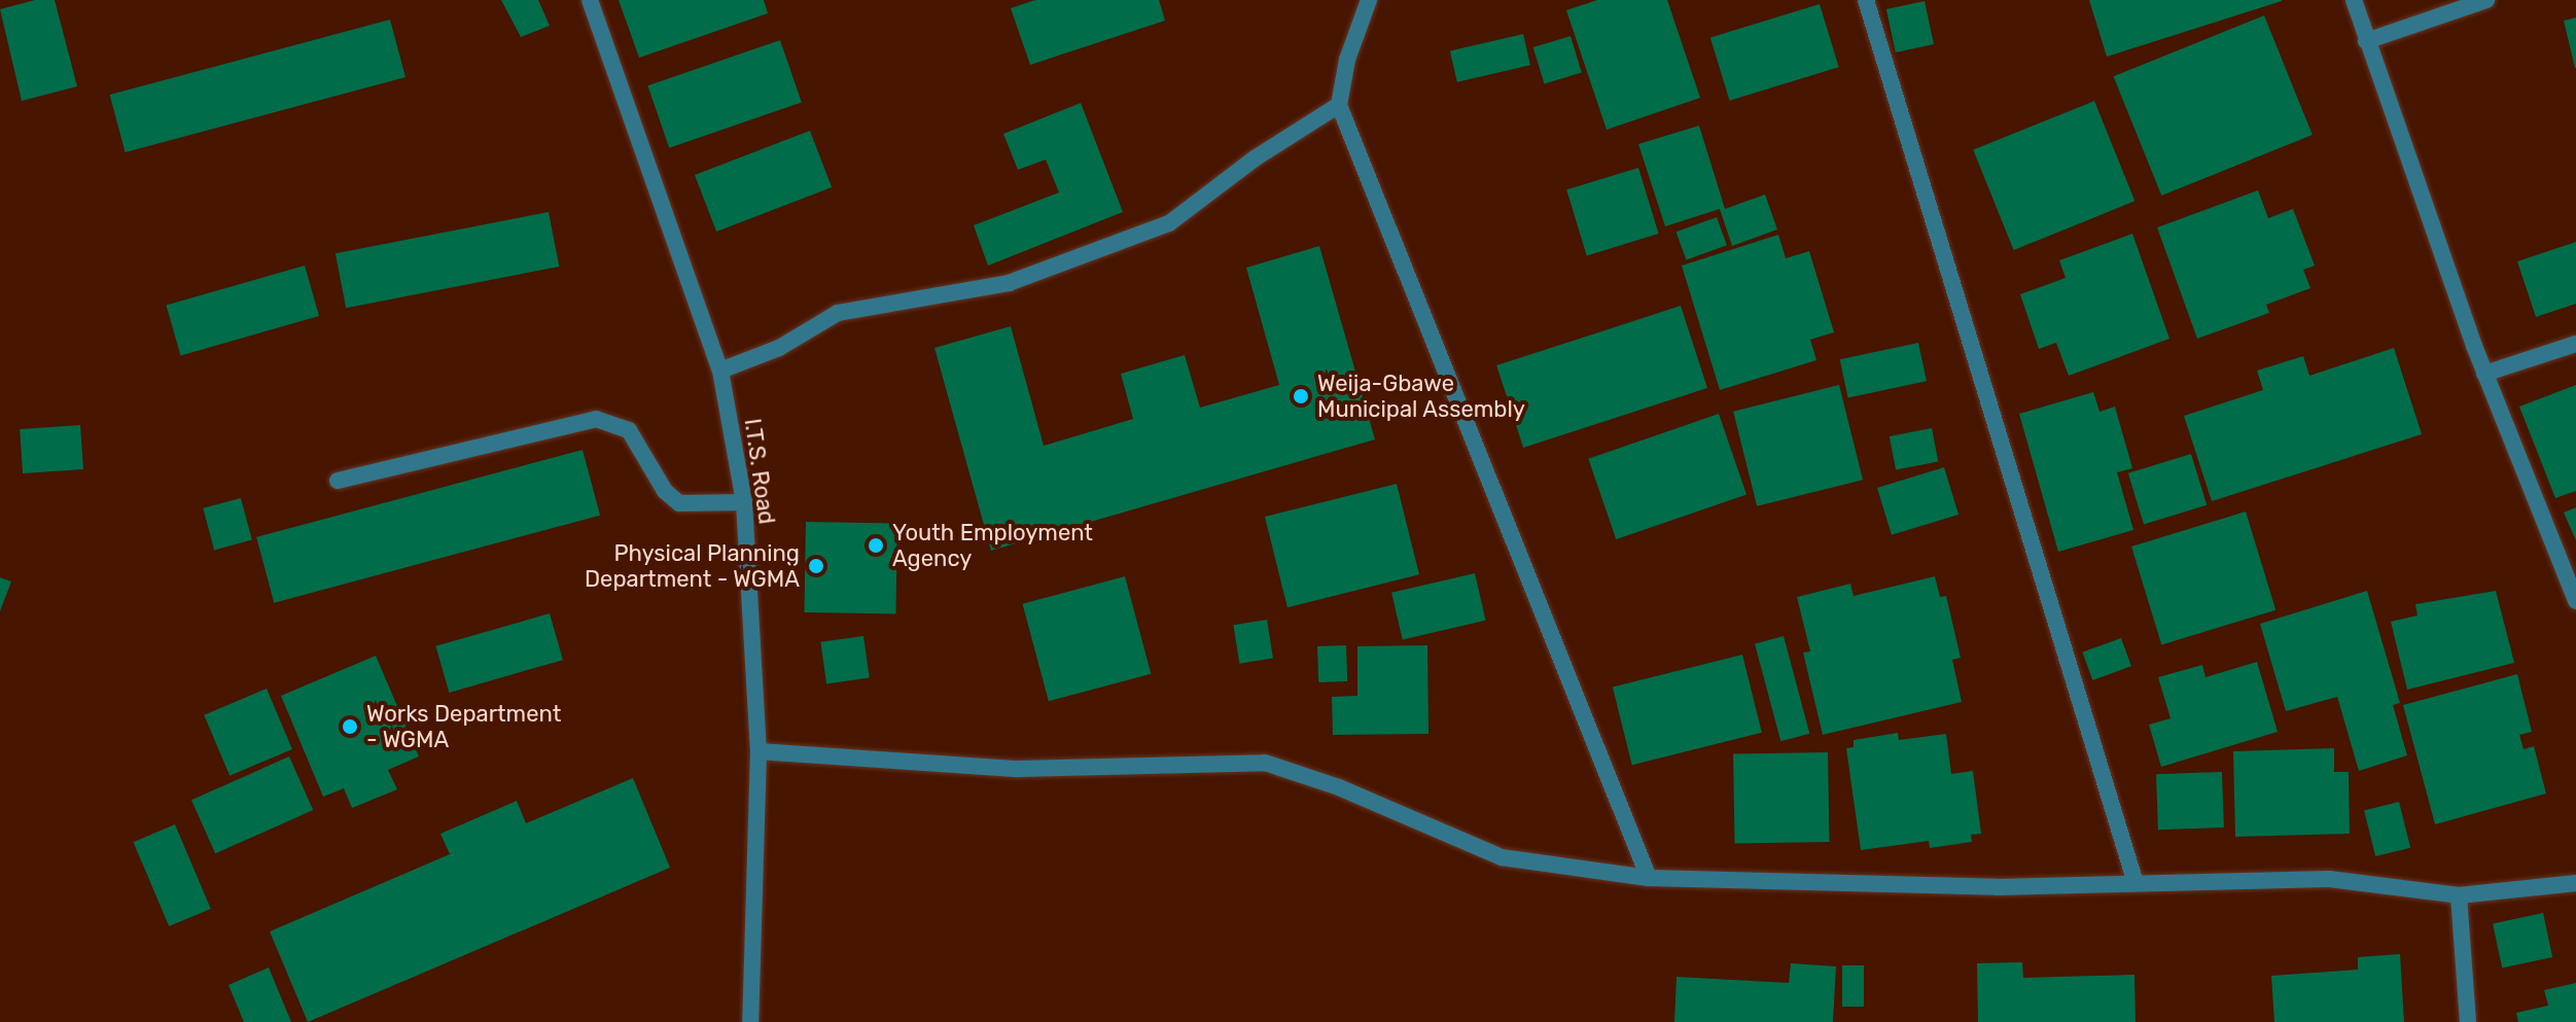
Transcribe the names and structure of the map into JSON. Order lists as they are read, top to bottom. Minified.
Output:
{"streets":{"street":["I.T.S. Road"]},"places":["Weija-Gbawe Municipal Assembly","Youth Employment Agency","Physical Planning Department - WGMA","Works Department - WGMA"]}
